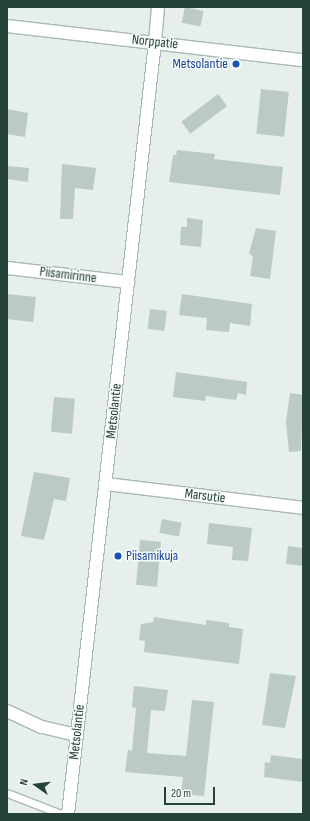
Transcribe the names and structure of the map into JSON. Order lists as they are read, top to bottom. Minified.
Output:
{"streets":{"street":["Norppatie","Piisamirinne","Metsolantie","Marsutie"]},"crossings":[["Norppatie","Metsolantie"],["Piisamirinne","Metsolantie"],["Metsolantie","Marsutie"]],"places":["Metsolantie","Piisamikuja"],"scale_bar":"20 m","north":"left"}
